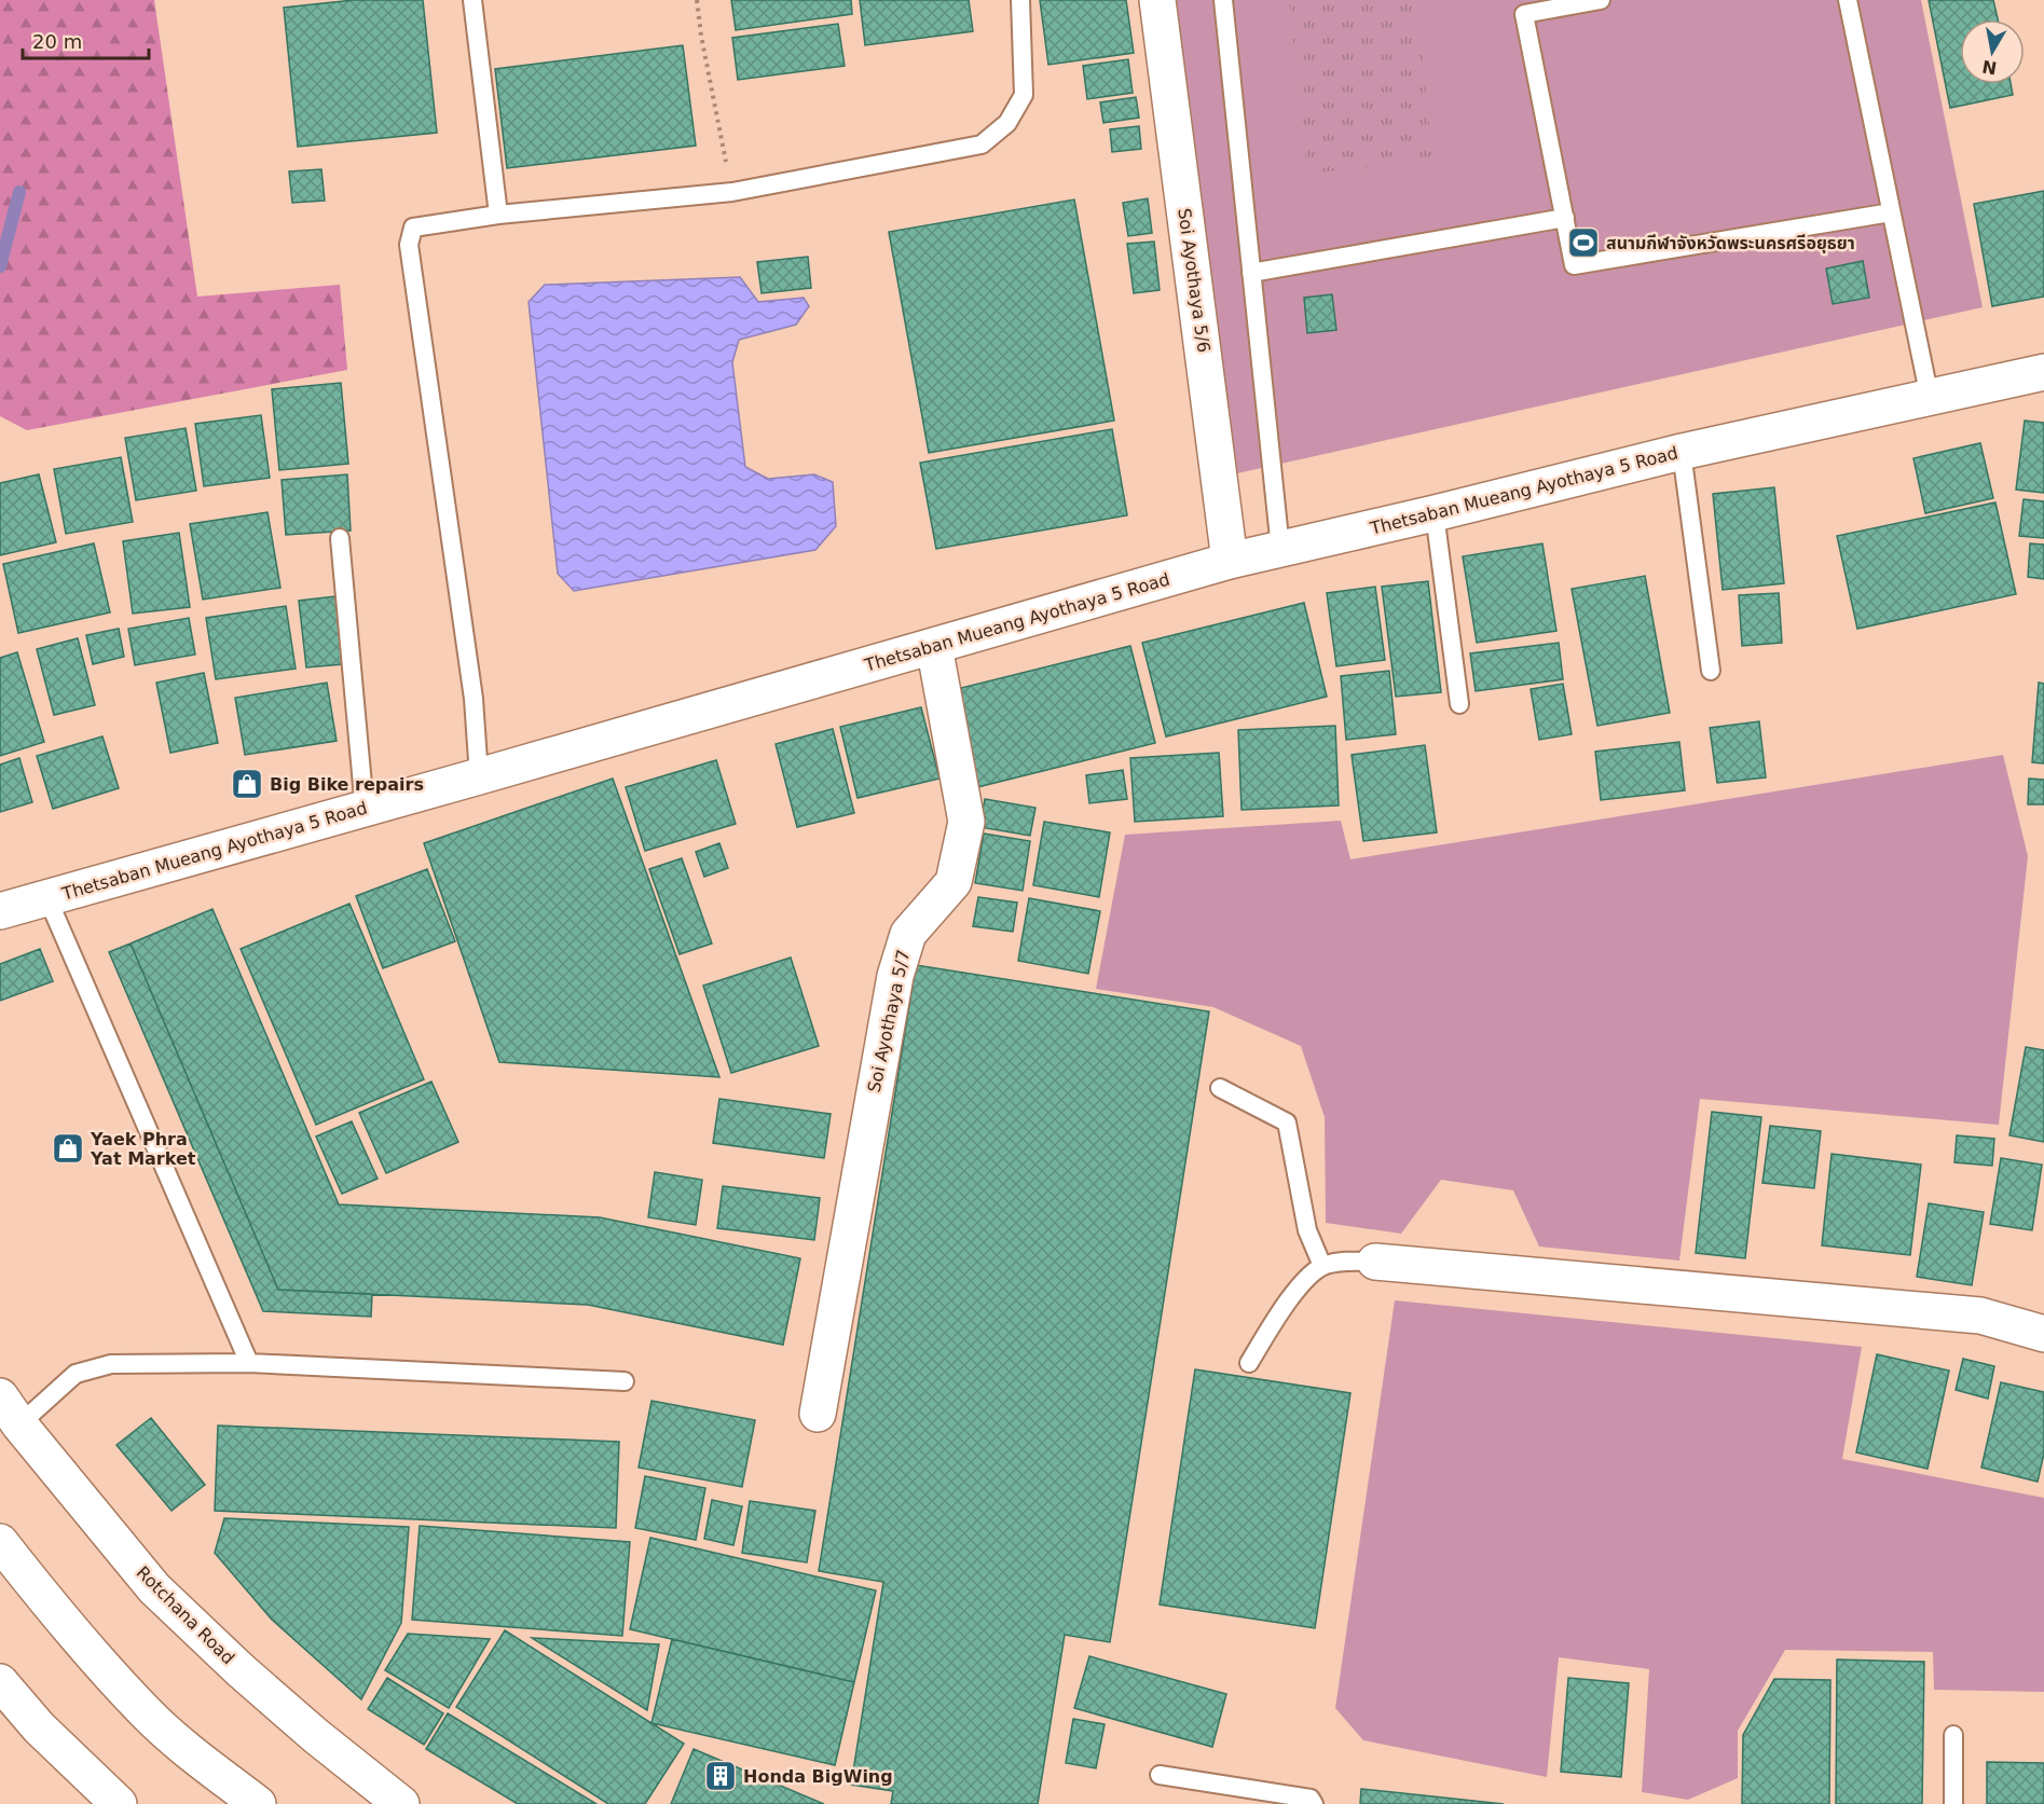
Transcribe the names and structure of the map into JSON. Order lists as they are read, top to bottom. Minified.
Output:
{"streets":{"street":["Soi Ayothaya 5/6","Thetsaban Mueang Ayothaya 5 Road","Soi Ayothaya 5/7","Rotchana Road"]},"crossings":[["Soi Ayothaya 5/6","Thetsaban Mueang Ayothaya 5 Road"],["Thetsaban Mueang Ayothaya 5 Road","Soi Ayothaya 5/7"]],"places":{"sports":["สนามกีฬาจังหวัดพระนครศรีอยุธยา"],"shop":["Big Bike repairs","Yaek Phra Yat Market"],"building":["Honda BigWing"]},"scale_bar":"20 m","north":"bottom"}
